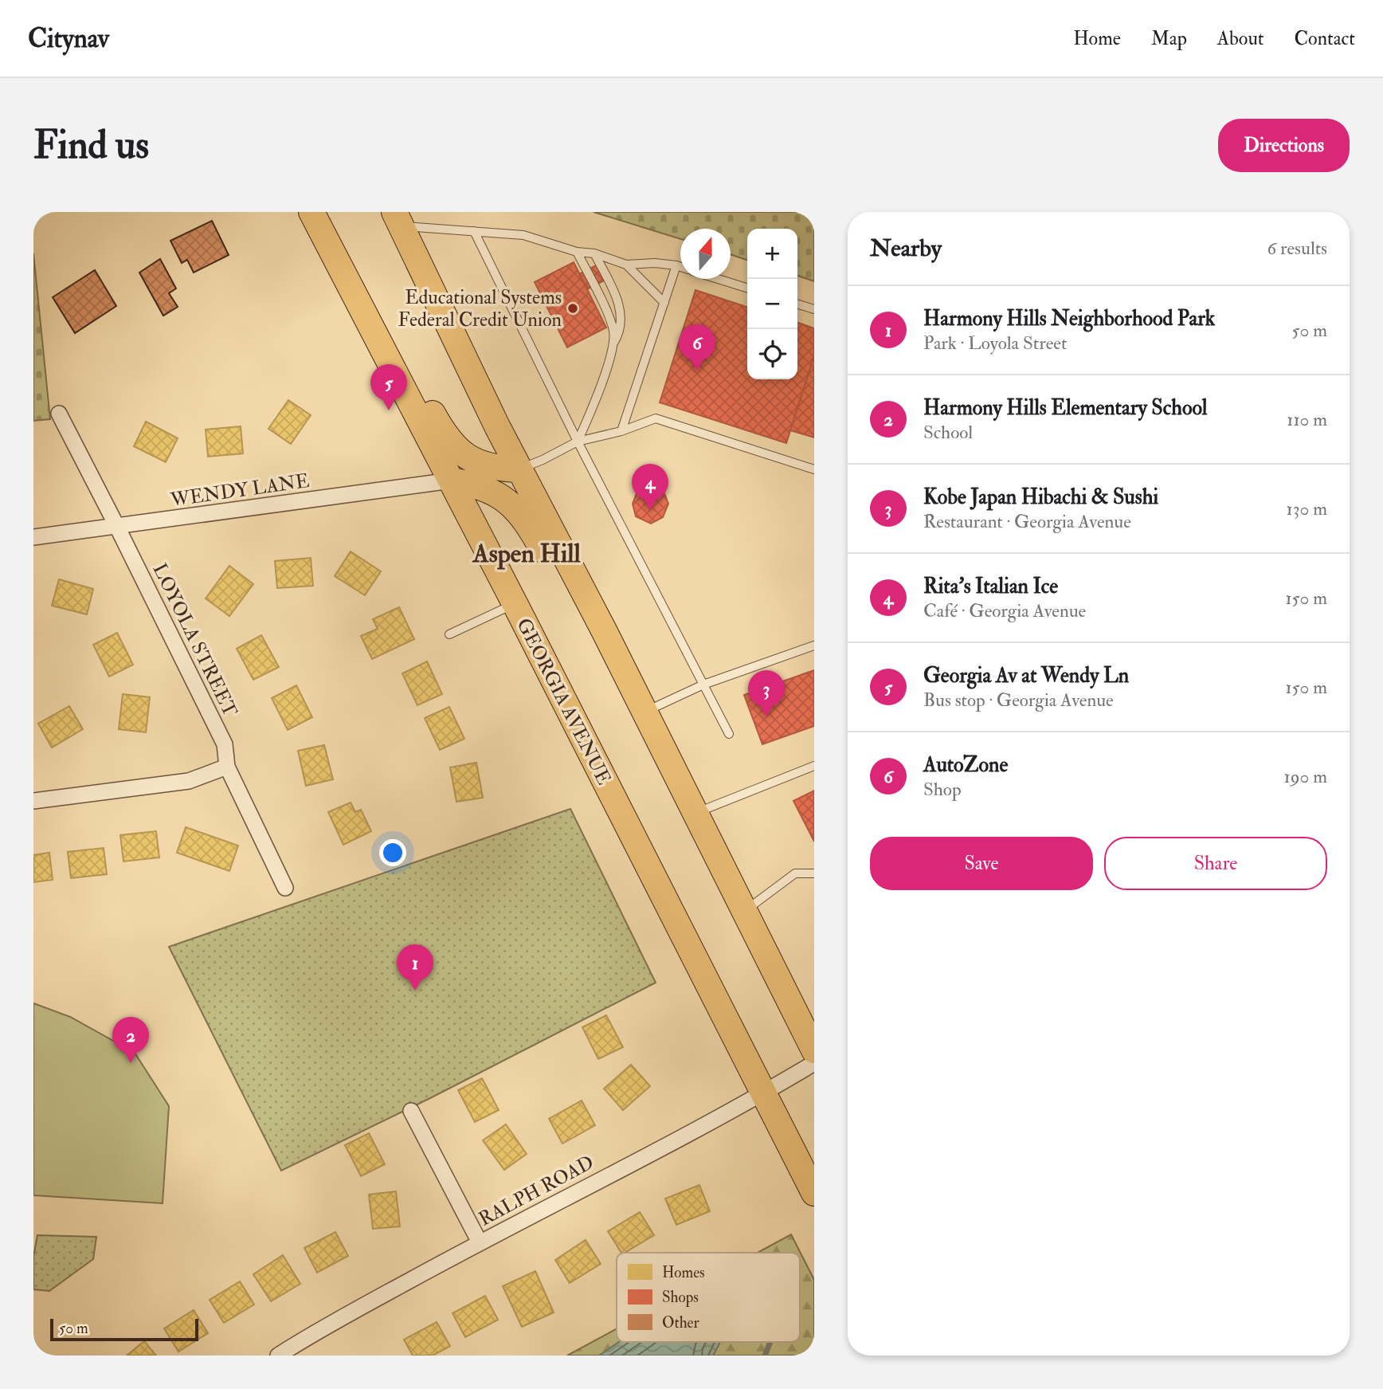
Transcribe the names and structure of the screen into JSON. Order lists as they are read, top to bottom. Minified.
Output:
{"streets":{"main road":["GEORGIA AVENUE"],"street":["WENDY LANE","LOYOLA STREET","RALPH ROAD"]},"crossings":[["WENDY LANE","LOYOLA STREET"],["WENDY LANE","GEORGIA AVENUE"],["GEORGIA AVENUE","RALPH ROAD"]],"districts":["Aspen Hill"],"places":["Educational Systems Federal Credit Union"],"legend":["Homes","Shops","Other"],"scale_bar":"50 m","north":"top","page":{"header":"Citynav","nav":["Home","Map","About","Contact"],"buttons":["Directions",["Save","Share"]],"title":"Find us","heading":["Nearby","6 results"],"map_buttons":["+","−"],"list":[{"mark":"1","name":"Harmony Hills Neighborhood Park","note":"Park · Loyola Street","value":"50 m"},{"mark":"2","name":"Harmony Hills Elementary School","note":"School","value":"110 m"},{"mark":"3","name":"Kobe Japan Hibachi & Sushi","note":"Restaurant · Georgia Avenue","value":"130 m"},{"mark":"4","name":"Rita's Italian Ice","note":"Café · Georgia Avenue","value":"150 m"},{"mark":"5","name":"Georgia Av at Wendy Ln","note":"Bus stop · Georgia Avenue","value":"150 m"},{"mark":"6","name":"AutoZone","note":"Shop","value":"190 m"}],"pins":["6","5","4","3","1","2"],"scale":"50 m"}}
